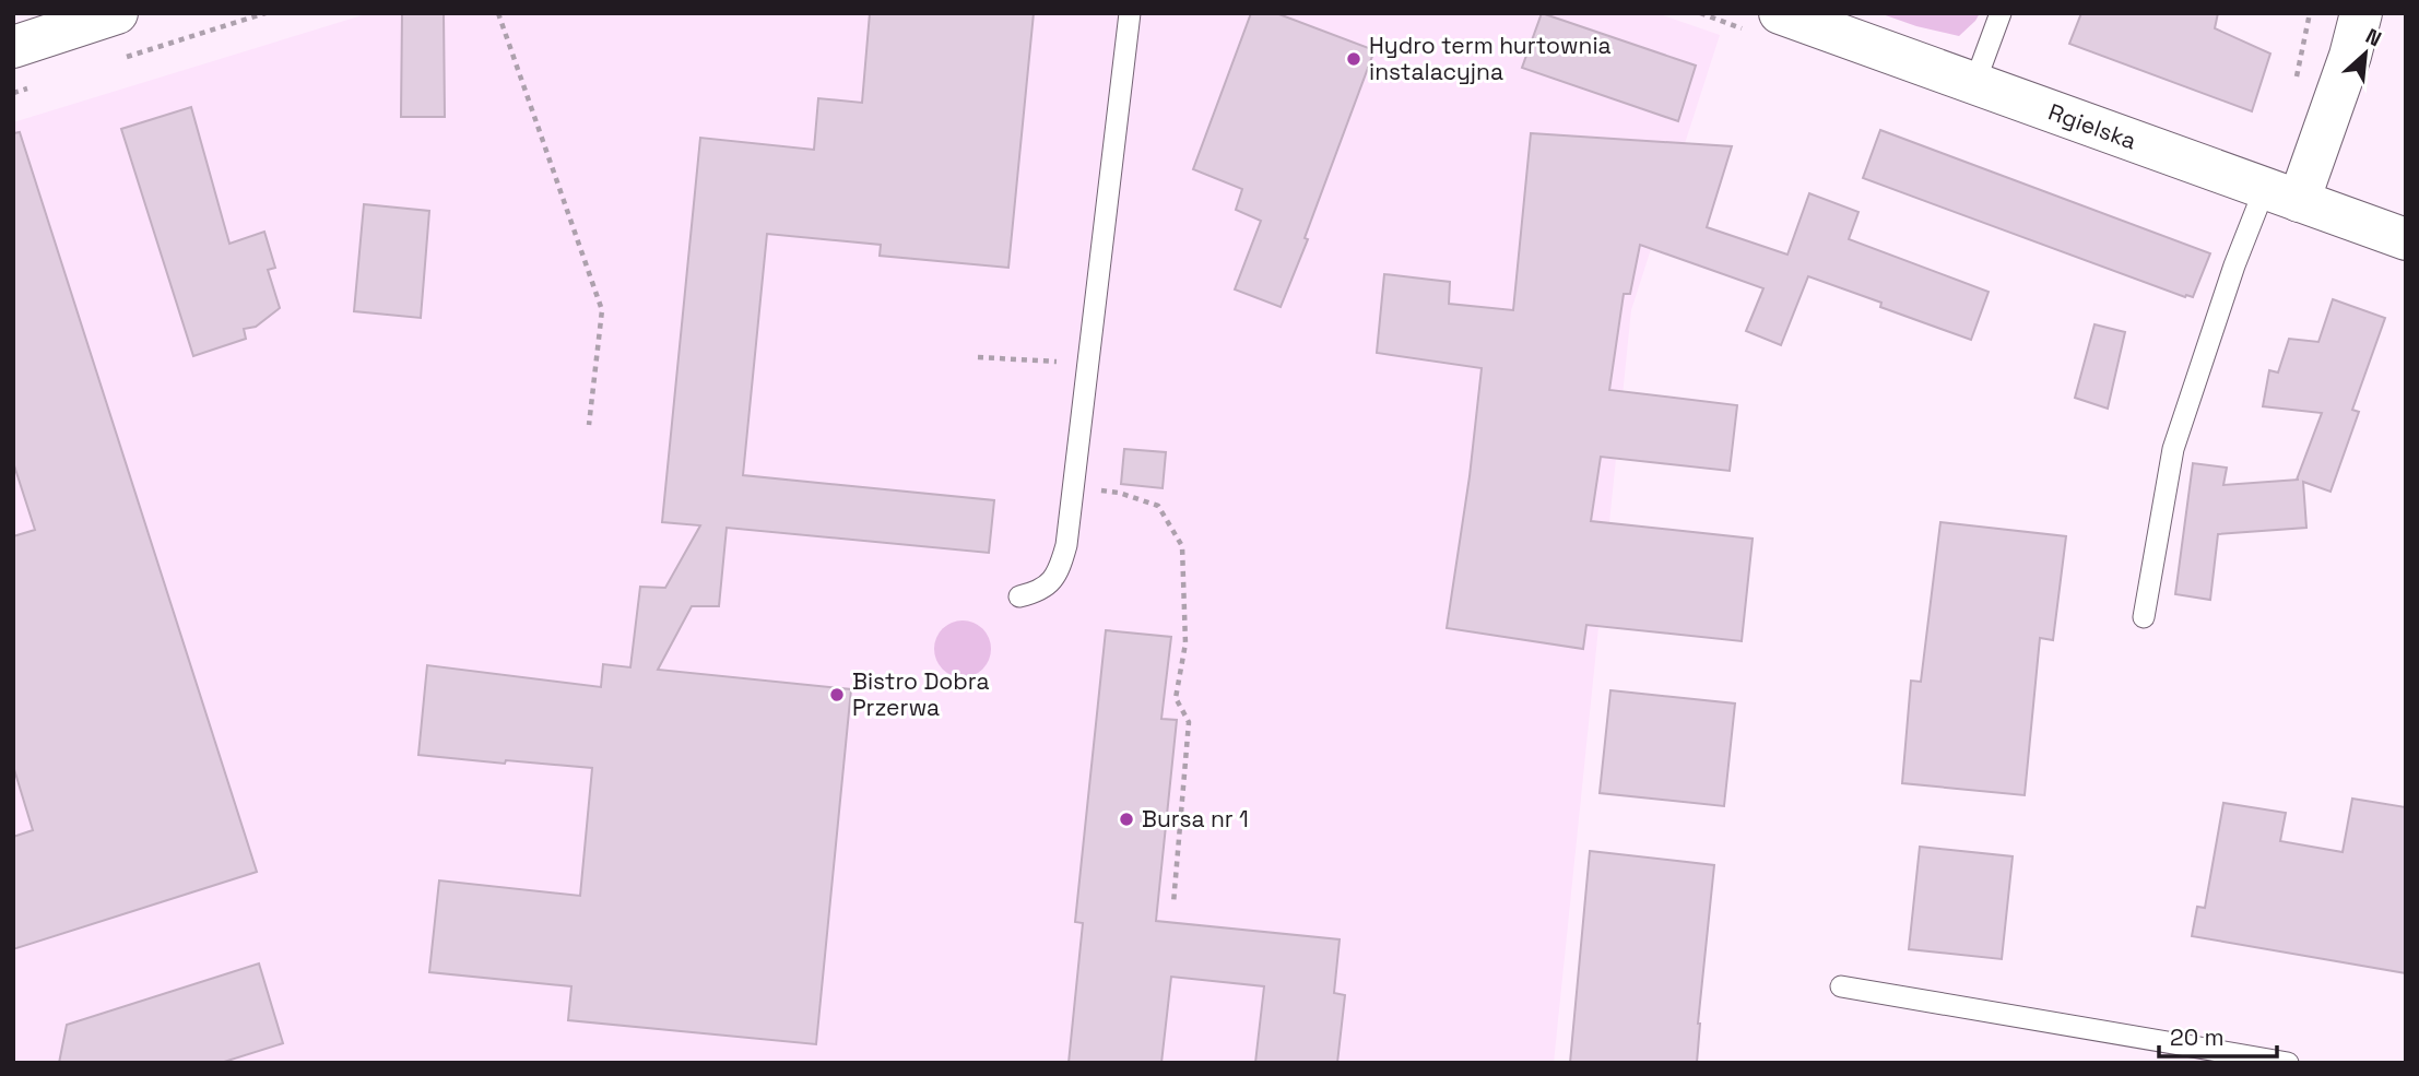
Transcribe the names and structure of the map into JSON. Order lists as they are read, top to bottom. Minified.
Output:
{"streets":{"street":["Rgielska"]},"places":["Hydro term hurtownia instalacyjna","Bistro Dobra Przerwa","Bursa nr 1"],"scale_bar":"20 m","north":"top right"}
